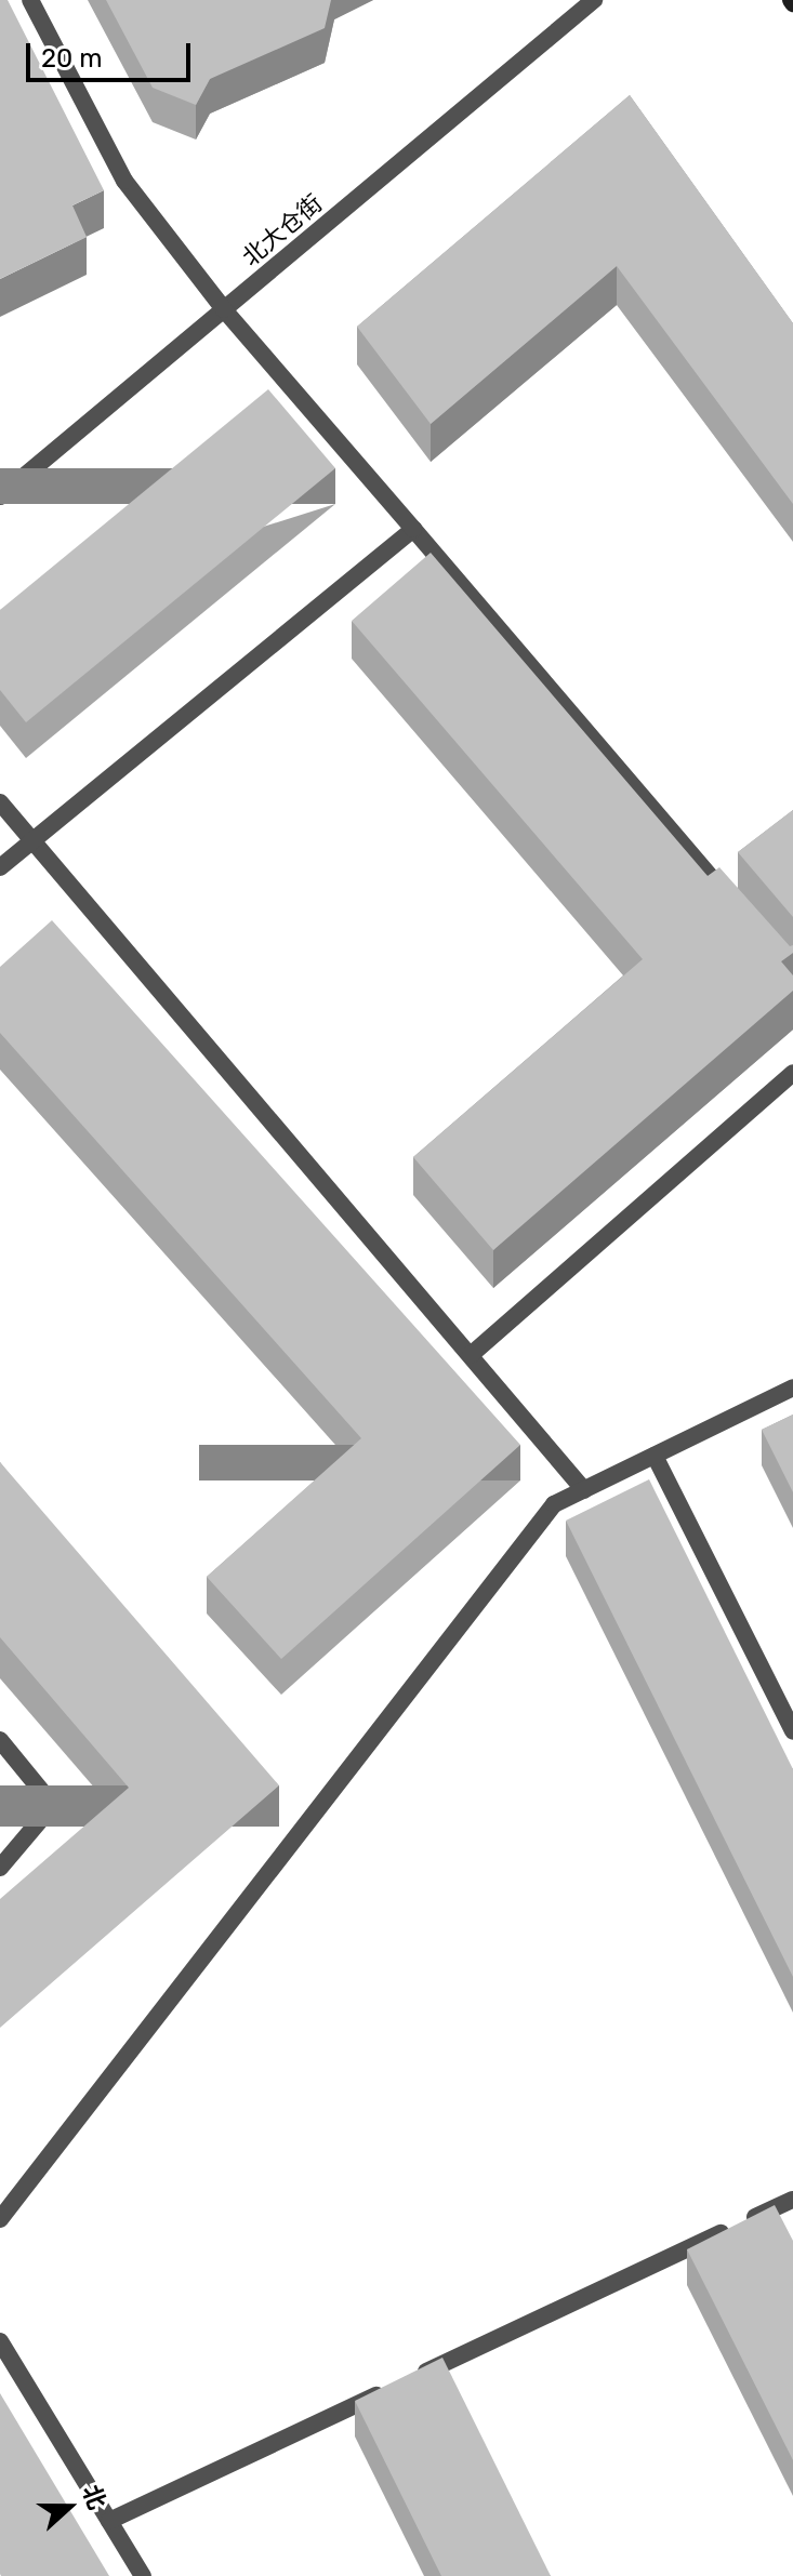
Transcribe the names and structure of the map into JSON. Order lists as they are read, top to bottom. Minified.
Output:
{"streets":{"street":["北大仓街"]},"scale_bar":"20 m","north":"right"}
